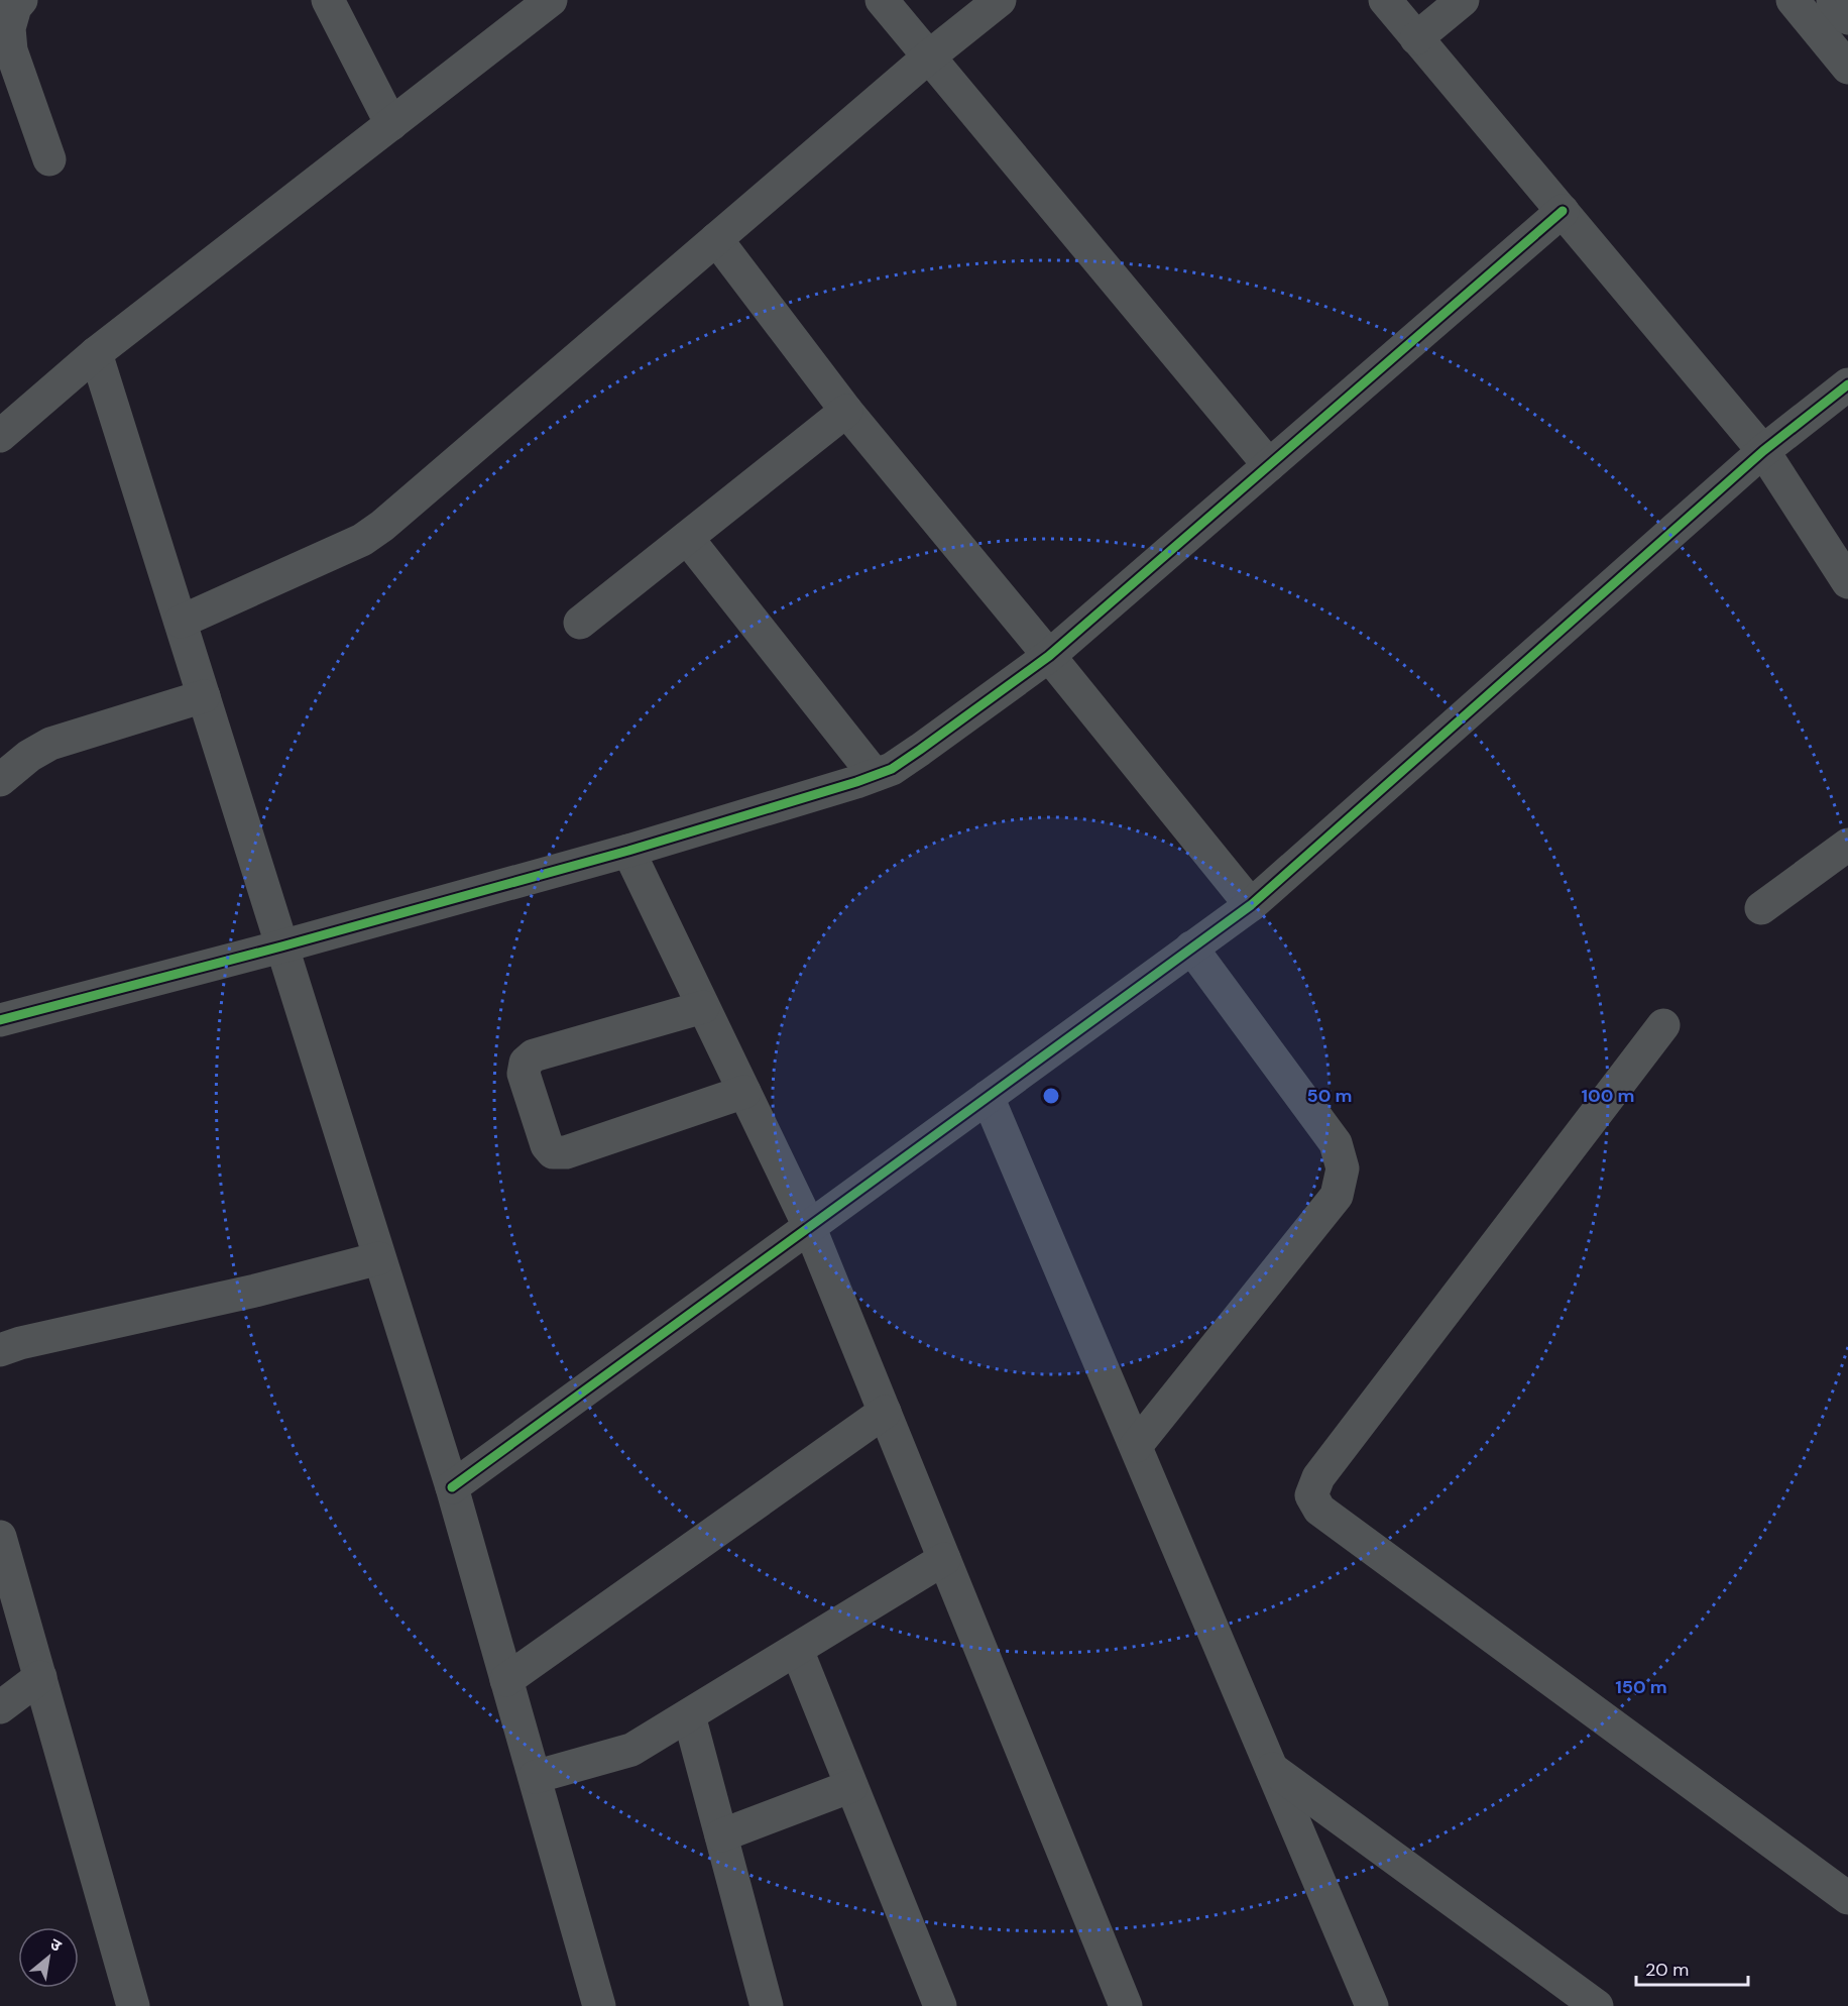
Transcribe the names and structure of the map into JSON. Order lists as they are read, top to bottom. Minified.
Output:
{"scale_bar":"20 m","north":"top right","rings":["50 m","100 m","150 m"]}
